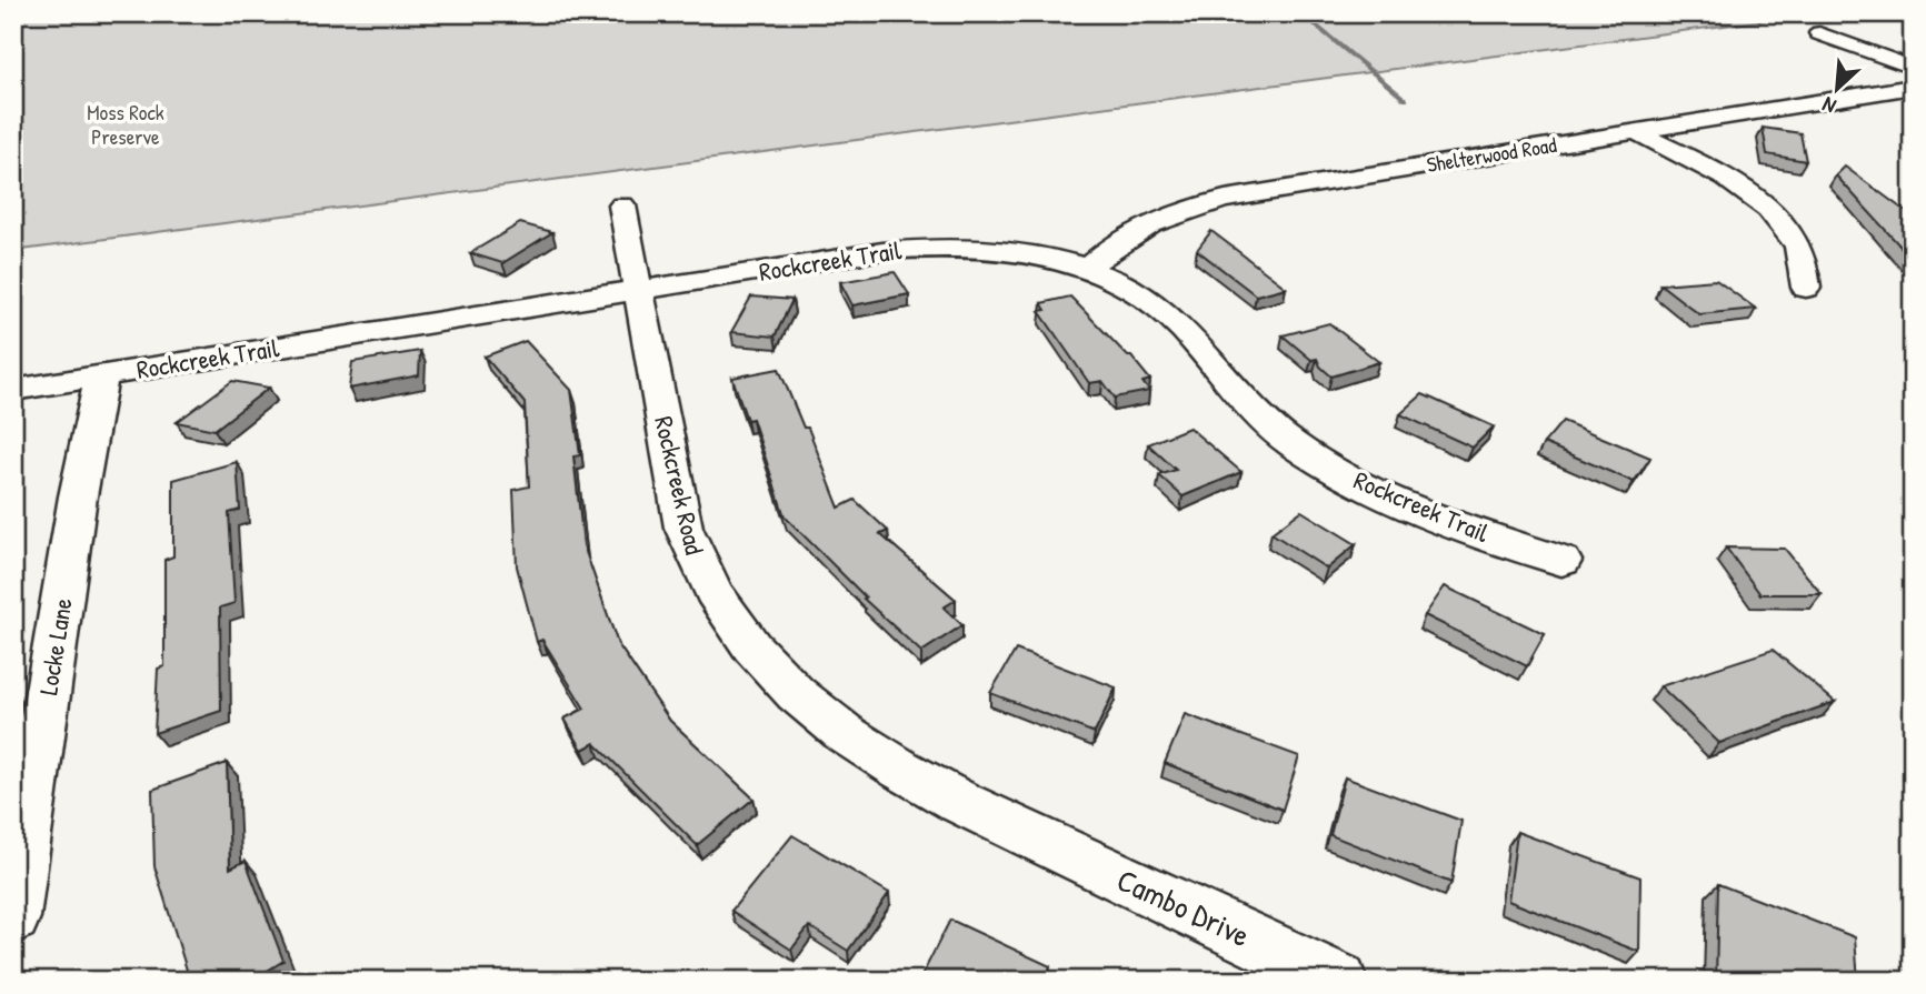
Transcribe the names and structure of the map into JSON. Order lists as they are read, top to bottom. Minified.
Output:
{"streets":{"street":["Shelterwood Road","Rockcreek Trail","Rockcreek Road","Locke Lane","Cambo Drive"]},"crossings":[["Shelterwood Road","Rockcreek Trail"],["Rockcreek Trail","Rockcreek Road"],["Rockcreek Trail","Locke Lane"],["Rockcreek Road","Cambo Drive"]],"parks":["Moss Rock Preserve"],"north":"bottom left"}
